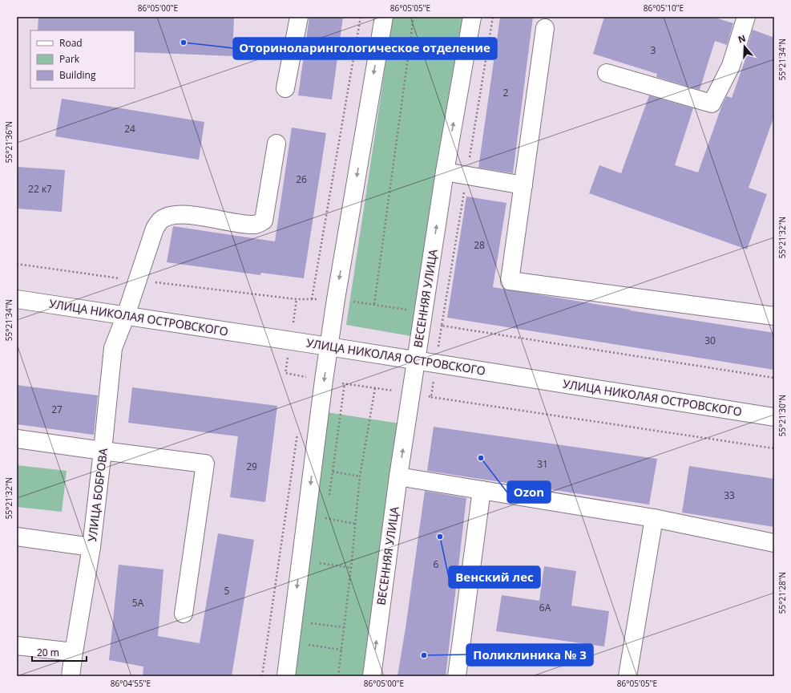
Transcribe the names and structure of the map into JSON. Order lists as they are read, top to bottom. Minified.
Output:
{"streets":{"street":["ВЕСЕННЯЯ УЛИЦА","УЛИЦА НИКОЛАЯ ОСТРОВСКОГО","УЛИЦА БОБРОВА"]},"crossings":[["ВЕСЕННЯЯ УЛИЦА","УЛИЦА НИКОЛАЯ ОСТРОВСКОГО"],["УЛИЦА НИКОЛАЯ ОСТРОВСКОГО","УЛИЦА БОБРОВА"]],"places":["Оториноларингологическое отделение","Ozon","Венский лес","Поликлиника № 3"],"house_numbers":["3","2","24","26","22 к7","28","30","27","31","29","33","6","5","5А","6А"],"legend":["Road","Park","Building"],"scale_bar":"20 m","north":"top","coordinates":["86°05'00\"E","86°05'05\"E","86°05'10\"E","55°21'34\"N","55°21'36\"N","55°21'32\"N","55°21'30\"N","55°21'28\"N","86°04'55\"E"]}
